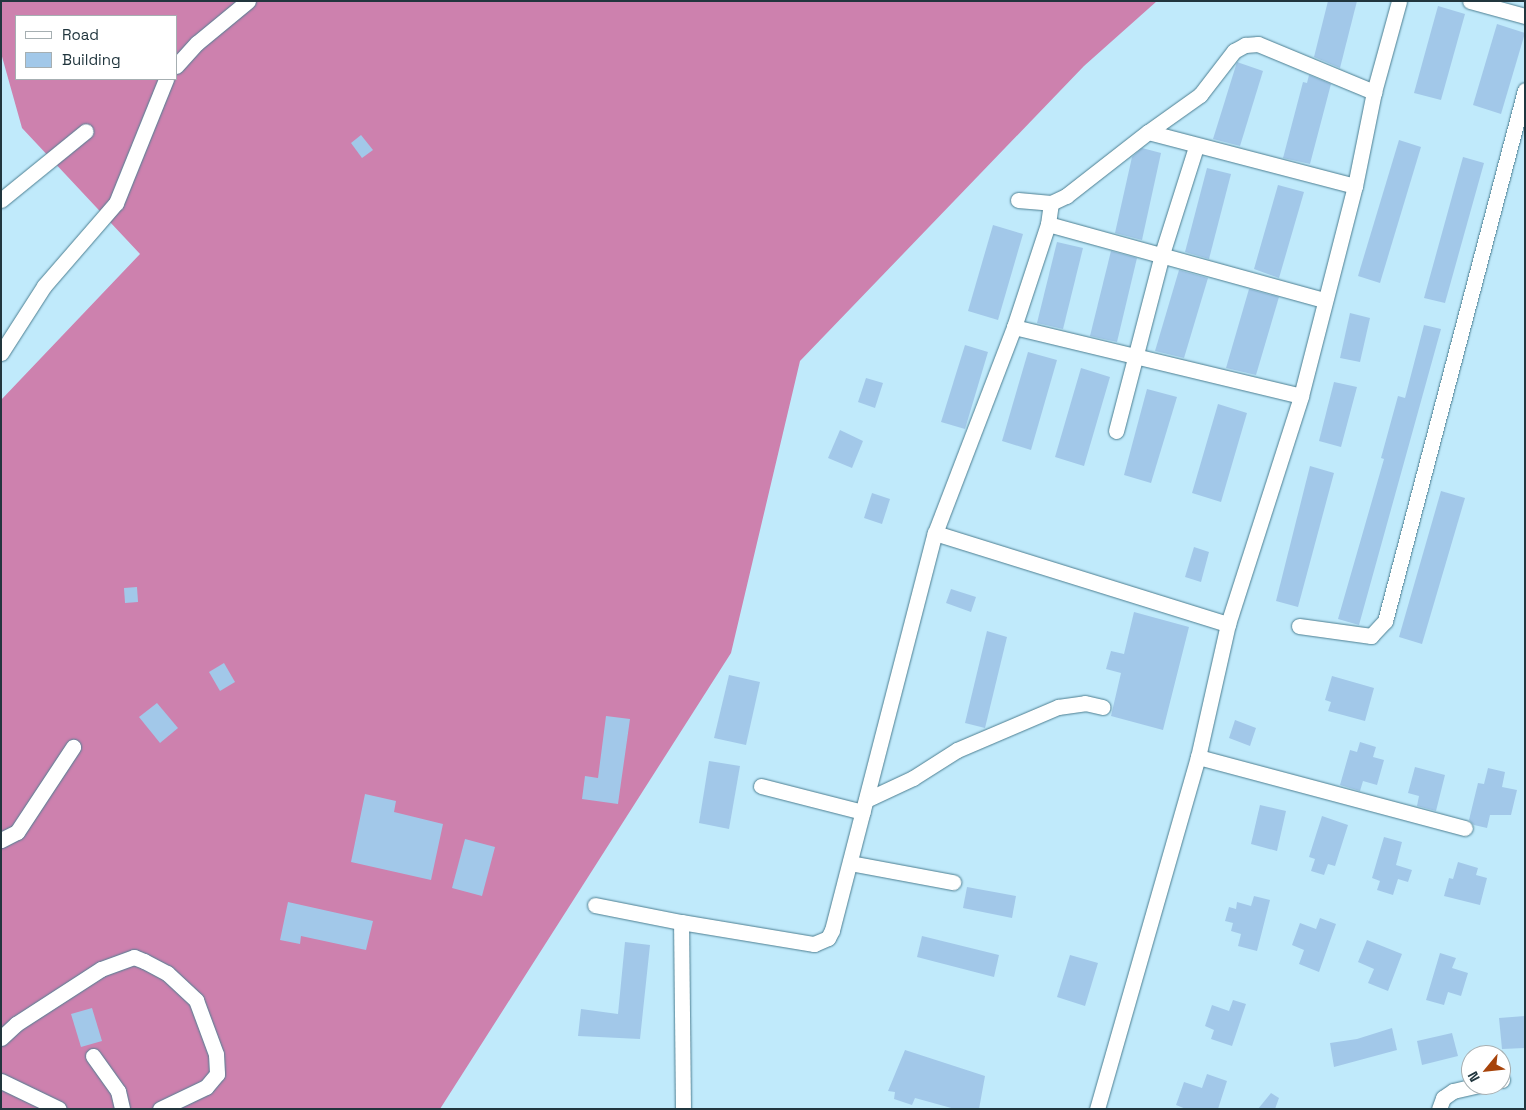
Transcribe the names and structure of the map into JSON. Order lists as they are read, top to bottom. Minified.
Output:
{"legend":["Road","Building"],"north":"bottom left"}
